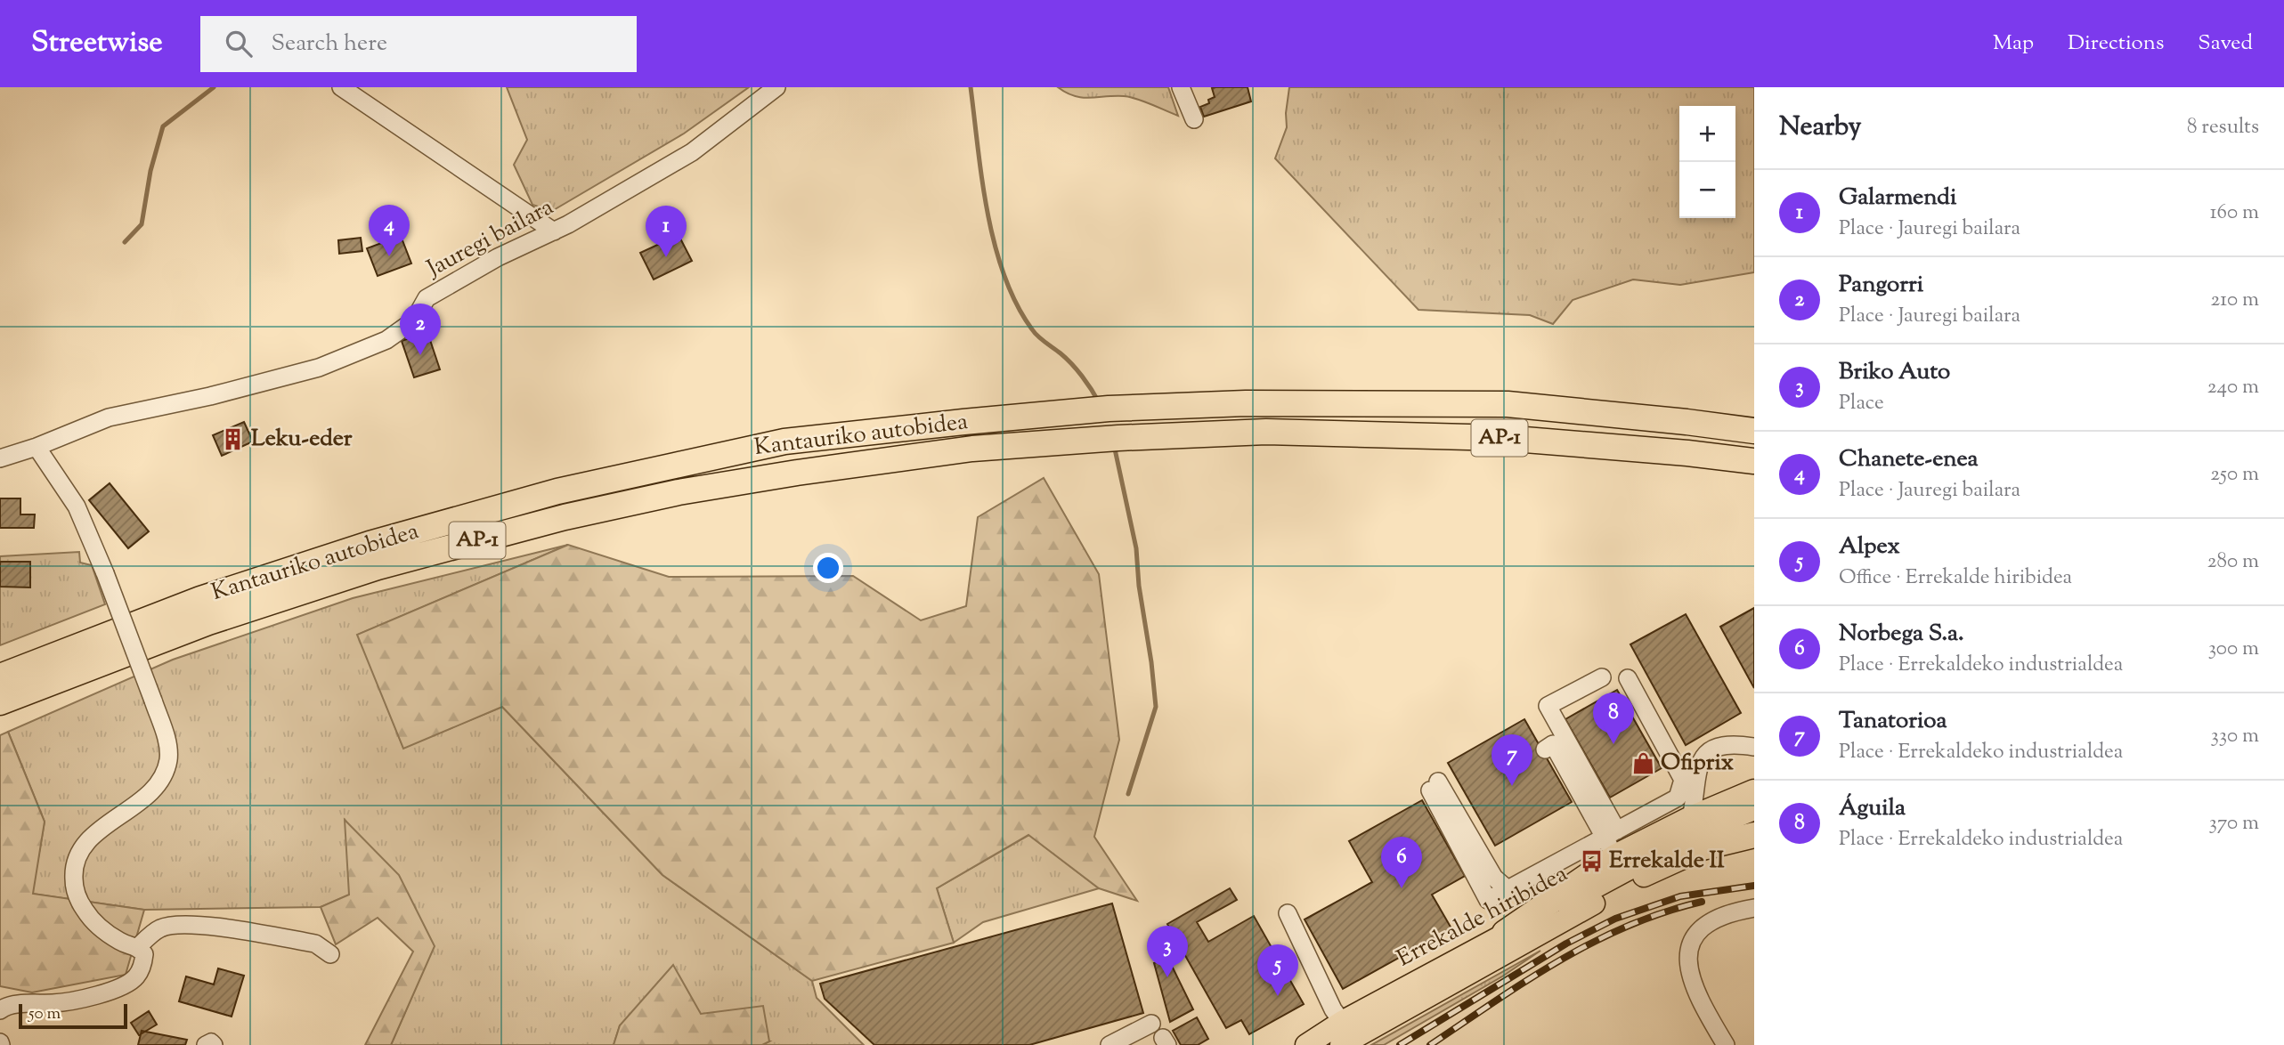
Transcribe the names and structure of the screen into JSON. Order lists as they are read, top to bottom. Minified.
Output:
{"streets":{"highway":["Kantauriko autobidea","AP-1"],"main road":["Errekalde hiribidea"],"street":["Jauregi bailara"]},"places":{"building":["Leku-eder"],"shop":["Ofiprix"],"bus stop":["Errekalde II"]},"scale_bar":"50 m","page":{"header":"Streetwise","search":"Search here","nav":["Map","Directions","Saved"],"heading":["Nearby","8 results"],"map_buttons":["+","−"],"list":[{"mark":"1","name":"Galarmendi","note":"Place · Jauregi bailara","value":"160 m"},{"mark":"2","name":"Pangorri","note":"Place · Jauregi bailara","value":"210 m"},{"mark":"3","name":"Briko Auto","note":"Place","value":"240 m"},{"mark":"4","name":"Chanete-enea","note":"Place · Jauregi bailara","value":"250 m"},{"mark":"5","name":"Alpex","note":"Office · Errekalde hiribidea","value":"280 m"},{"mark":"6","name":"Norbega S.a.","note":"Place · Errekaldeko industrialdea","value":"300 m"},{"mark":"7","name":"Tanatorioa","note":"Place · Errekaldeko industrialdea","value":"330 m"},{"mark":"8","name":"Águila","note":"Place · Errekaldeko industrialdea","value":"370 m"}],"pins":["4","1","2","8","7","6","3","5"],"scale":"50 m"}}
